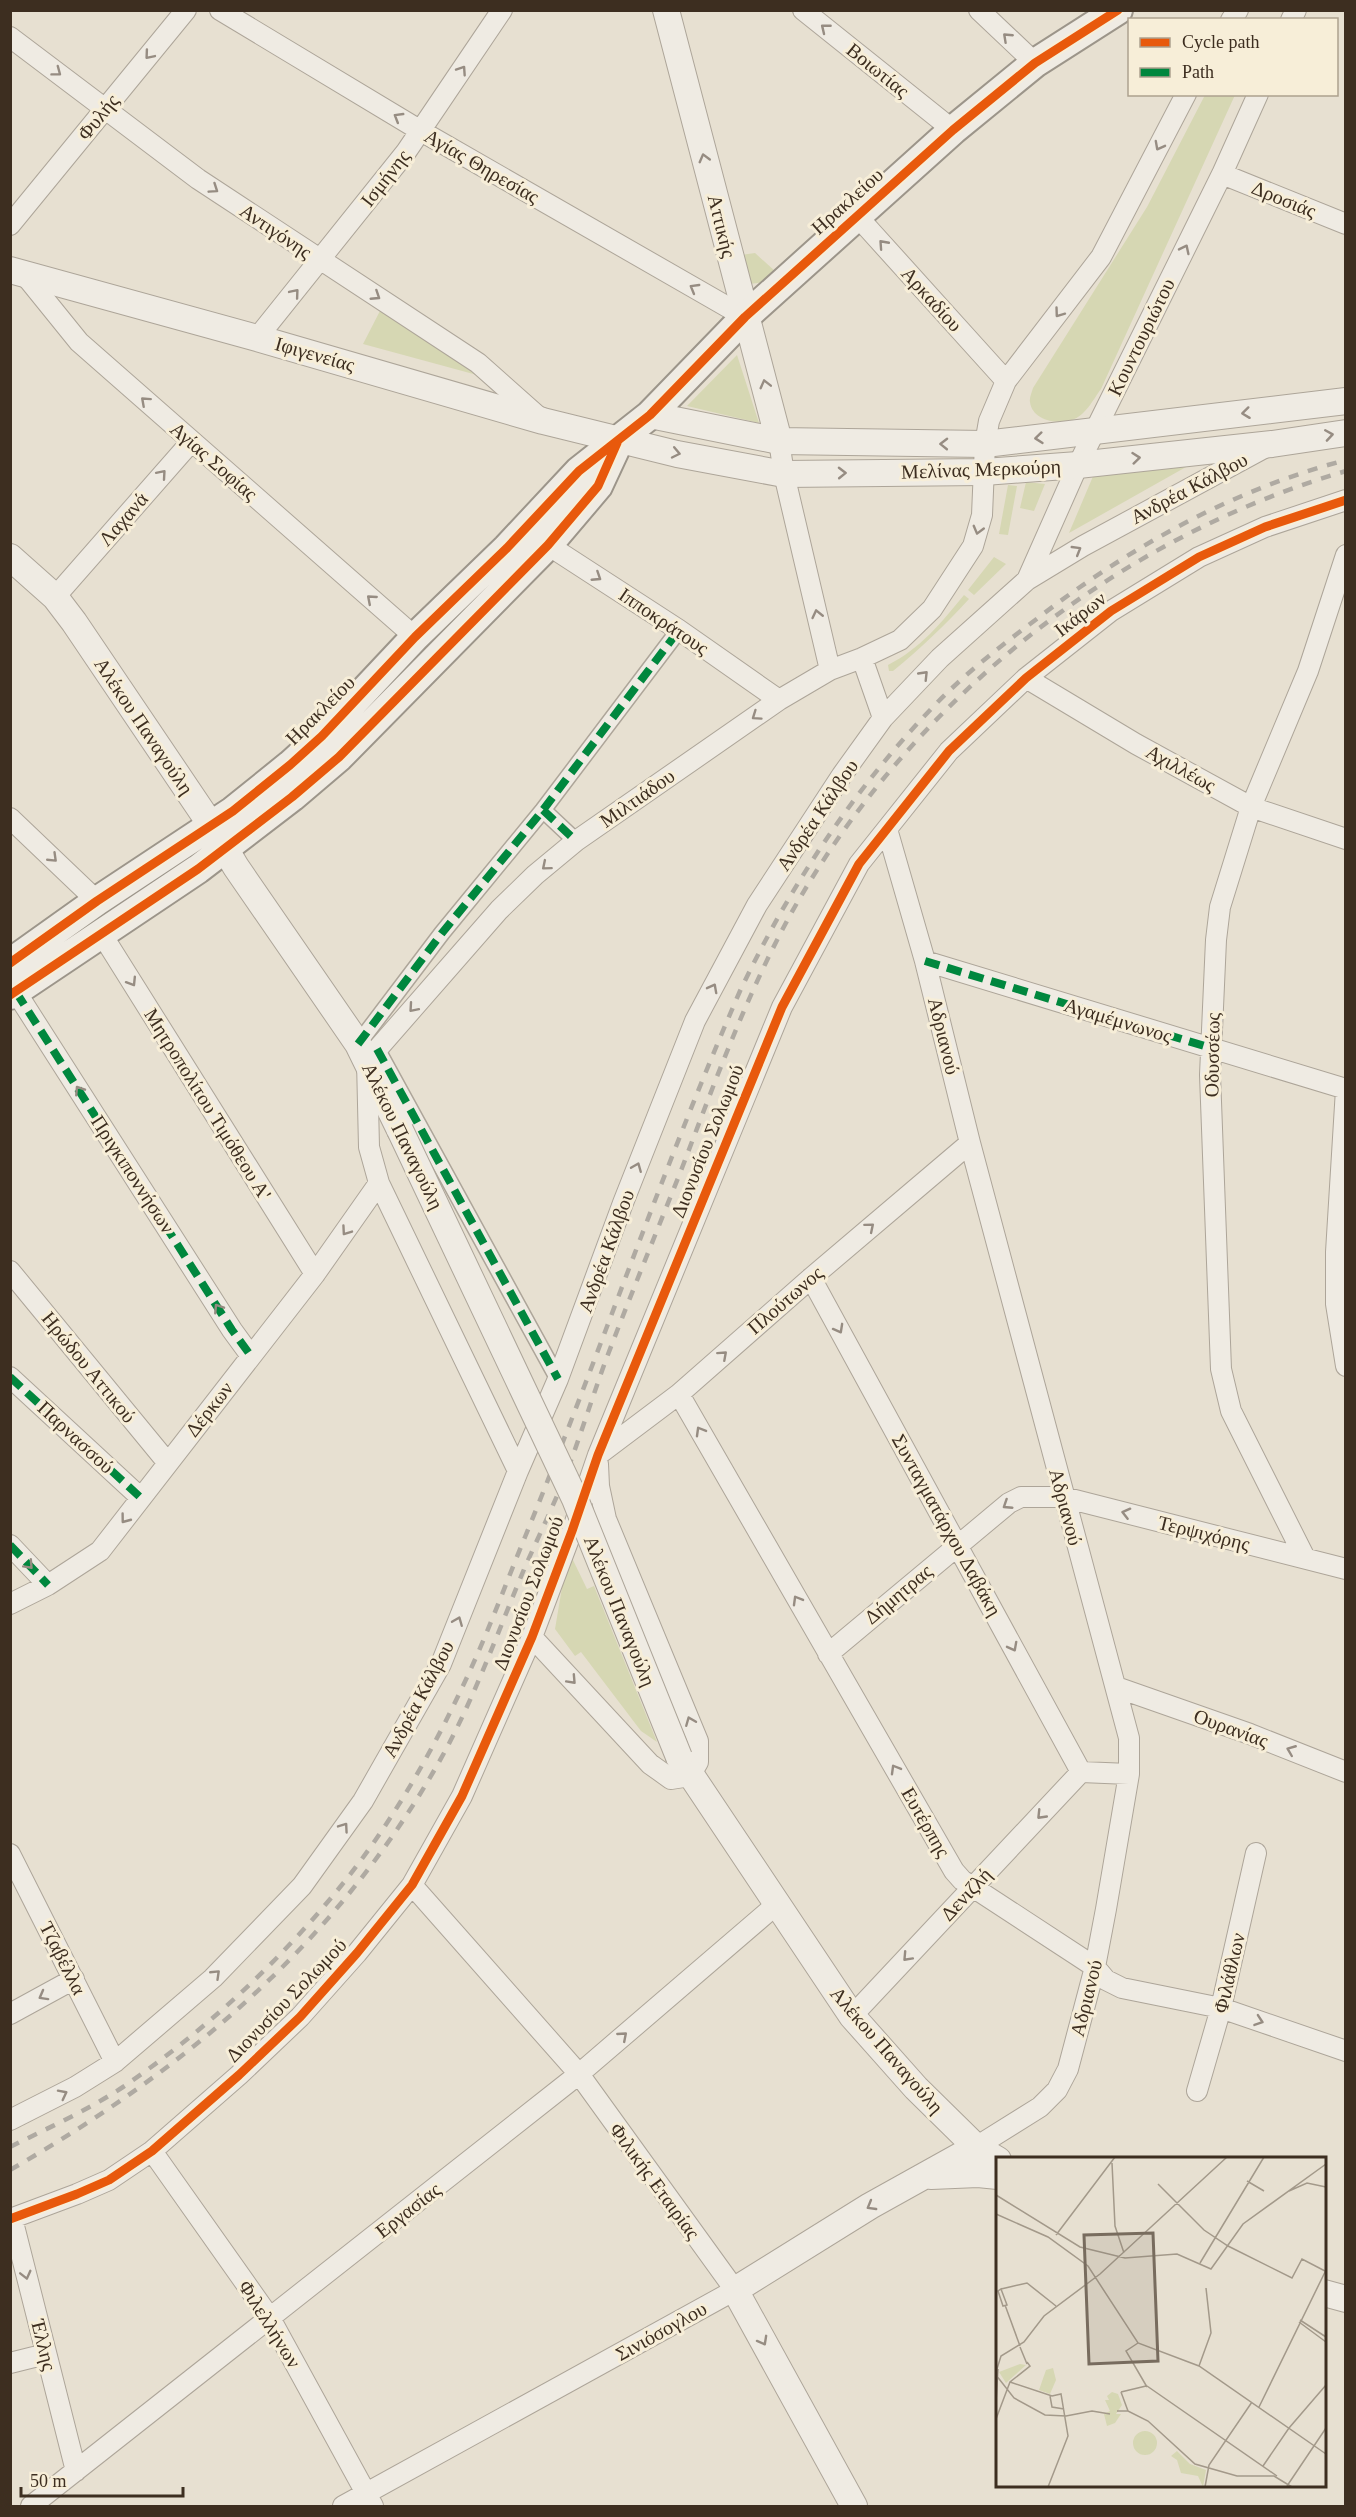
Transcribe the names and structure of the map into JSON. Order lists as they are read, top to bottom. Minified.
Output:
{"streets":{"main road":["Ηρακλείου"],"street":["Βοιωτίας","Φυλής","Αγίας Θηρεσίας","Ισμήνης","Δροσιάς","Αττικής","Αντιγόνης","Αρκαδίου","Κουντουριώτου","Ιφιγενείας","Αγίας Σοφίας","Μελίνας Μερκούρη","Ανδρέα Κάλβου","Λαχανά","Ικάρων","Ιπποκράτους","Αλέκου Παναγούλη","Αχιλλέως","Μιλτιάδου","Αγαμέμνωνος","Αδριανού","Οδυσσέως","Μητροπολίτου Τιμόθεου Α'","Διονυσίου Σολωμού","Πριγκιποννήσων","Πλούτωνος","Ηρώδου Αττικού","Δέρκων","Παρνασσού","Συνταγματάρχου Δαβάκη","Τερψιχόρης","Δήμητρας","Ουρανίας","Ευτέρπης","Δενιζλή","Τζαβέλλα","Φιλάθλων","Φιλικής Εταιρίας","Εργασίας","Φιλελλήνων","Σινιόσογλου","Έλλης"]},"crossings":[["Βοιωτίας","Ηρακλείου"],["Φυλής","Αντιγόνης"],["Αγίας Θηρεσίας","Ισμήνης"],["Αγίας Θηρεσίας","Ηρακλείου"],["Αγίας Θηρεσίας","Αττικής"],["Ισμήνης","Αντιγόνης"],["Ισμήνης","Ιφιγενείας"],["Δροσιάς","Κουντουριώτου"],["Ηρακλείου","Αττικής"],["Ηρακλείου","Αρκαδίου"],["Ηρακλείου","Ιφιγενείας"],["Ηρακλείου","Αγίας Σοφίας"],["Ηρακλείου","Μελίνας Μερκούρη"],["Ηρακλείου","Ιπποκράτους"],["Ηρακλείου","Αλέκου Παναγούλη"],["Ηρακλείου","Μητροπολίτου Τιμόθεου Α'"],["Ηρακλείου","Πριγκιποννήσων"],["Αττικής","Μελίνας Μερκούρη"],["Αντιγόνης","Ιφιγενείας"],["Κουντουριώτου","Μελίνας Μερκούρη"],["Κουντουριώτου","Ανδρέα Κάλβου"],["Ιφιγενείας","Αγίας Σοφίας"],["Ιφιγενείας","Μελίνας Μερκούρη"],["Αγίας Σοφίας","Λαχανά"],["Μελίνας Μερκούρη","Ανδρέα Κάλβου"],["Μελίνας Μερκούρη","Μιλτιάδου"],["Ανδρέα Κάλβου","Τζαβέλλα"],["Λαχανά","Αλέκου Παναγούλη"],["Ικάρων","Αχιλλέως"],["Ικάρων","Αδριανού"],["Ικάρων","Διονυσίου Σολωμού"],["Ιπποκράτους","Μιλτιάδου"],["Αλέκου Παναγούλη","Μιλτιάδου"],["Αλέκου Παναγούλη","Αδριανού"],["Αλέκου Παναγούλη","Δενιζλή"],["Αλέκου Παναγούλη","Εργασίας"],["Αλέκου Παναγούλη","Σινιόσογλου"],["Αχιλλέως","Οδυσσέως"],["Αγαμέμνωνος","Αδριανού"],["Αγαμέμνωνος","Οδυσσέως"],["Αδριανού","Διονυσίου Σολωμού"],["Αδριανού","Πλούτωνος"],["Αδριανού","Τερψιχόρης"],["Αδριανού","Δήμητρας"],["Αδριανού","Ουρανίας"],["Αδριανού","Ευτέρπης"],["Αδριανού","Σινιόσογλου"],["Οδυσσέως","Τερψιχόρης"],["Μητροπολίτου Τιμόθεου Α'","Δέρκων"],["Διονυσίου Σολωμού","Πλούτωνος"],["Διονυσίου Σολωμού","Φιλικής Εταιρίας"],["Διονυσίου Σολωμού","Φιλελλήνων"],["Διονυσίου Σολωμού","Έλλης"],["Πριγκιποννήσων","Δέρκων"],["Πλούτωνος","Συνταγματάρχου Δαβάκη"],["Πλούτωνος","Ευτέρπης"],["Ηρώδου Αττικού","Δέρκων"],["Δέρκων","Παρνασσού"],["Συνταγματάρχου Δαβάκη","Δήμητρας"],["Συνταγματάρχου Δαβάκη","Δενιζλή"],["Τερψιχόρης","Δήμητρας"],["Δήμητρας","Ευτέρπης"],["Ευτέρπης","Δενιζλή"],["Ευτέρπης","Φιλάθλων"],["Φιλικής Εταιρίας","Εργασίας"],["Φιλικής Εταιρίας","Σινιόσογλου"],["Εργασίας","Φιλελλήνων"],["Εργασίας","Έλλης"],["Φιλελλήνων","Σινιόσογλου"]],"one_way":["Βοιωτίας","Φυλής","Αγίας Θηρεσίας","Ισμήνης","Αττικής","Αντιγόνης","Αρκαδίου","Αγίας Σοφίας","Ανδρέα Κάλβου","Λαχανά","Ιπποκράτους","Πριγκιποννήσων","Πλούτωνος","Δέρκων","Συνταγματάρχου Δαβάκη","Τερψιχόρης","Δήμητρας","Ουρανίας","Δενιζλή","Έλλης"],"legend":["Cycle path","Path"],"scale_bar":"50 m"}
